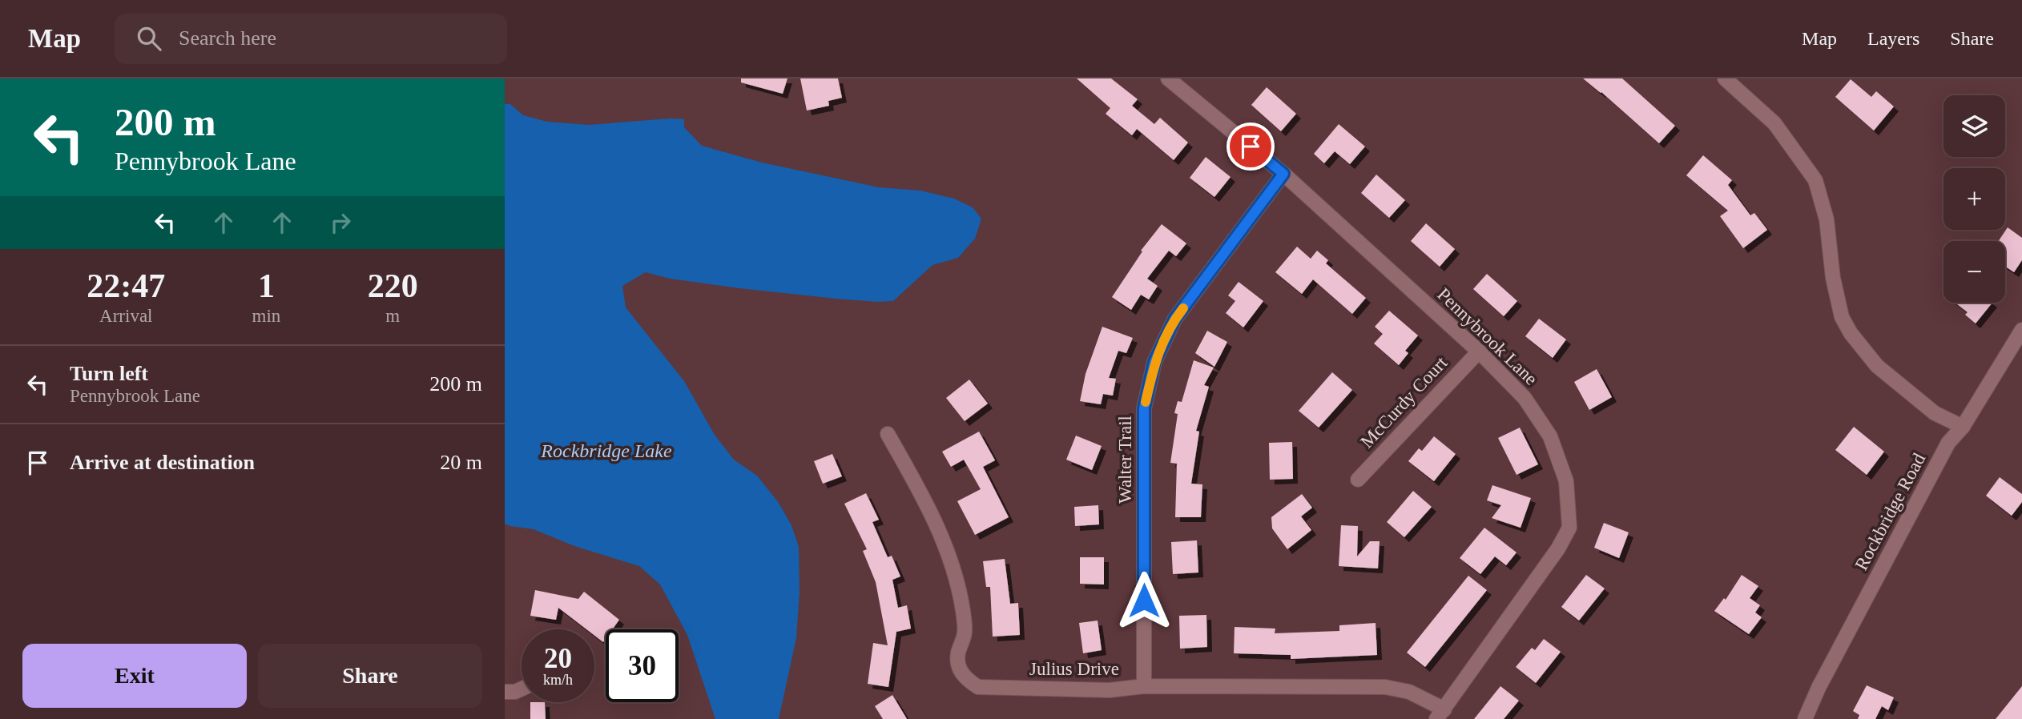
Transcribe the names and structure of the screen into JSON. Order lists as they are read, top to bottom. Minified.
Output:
{"streets":{"street":["Pennybrook Lane","McCurdy Court","Walter Trail","Rockbridge Road","Julius Drive"]},"crossings":[["Pennybrook Lane","McCurdy Court"],["Pennybrook Lane","Walter Trail"],["Pennybrook Lane","Julius Drive"],["Walter Trail","Julius Drive"]],"water":["Rockbridge Lake"],"page":{"header":"Map","search":"Search here","nav":["Map","Layers","Share"],"turn":["200 m","Pennybrook Lane"],"map_buttons":["+","−"],"eta":["22:47","Arrival","1","min","220","m"],"list":[{"name":"Turn left","note":"Pennybrook Lane","value":"200 m"},{"name":"Arrive at destination","value":"20 m"}],"speed":"20 km/h","limit":"30","buttons":["Exit","Share"]}}
